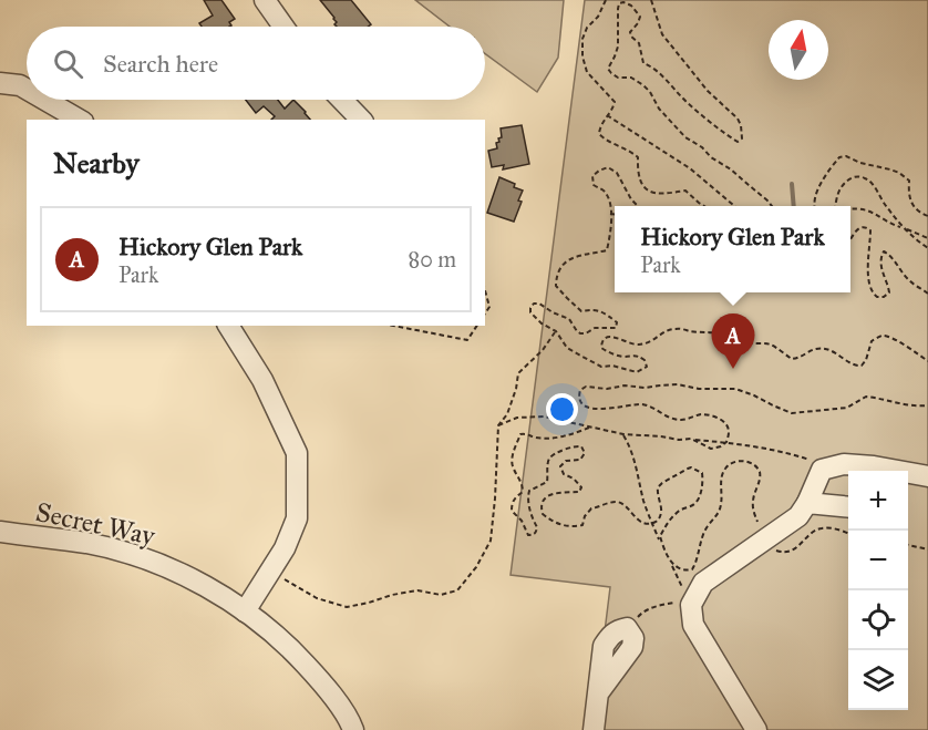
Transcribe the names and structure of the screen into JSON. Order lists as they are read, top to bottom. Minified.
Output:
{"streets":{"street":["Secret Way"]},"north":"top","page":{"search":"Search here","heading":"Nearby","popup":["Hickory Glen Park","Park"],"list":[{"mark":"A","name":"Hickory Glen Park","note":"Park","value":"80 m"}],"pins":"A","map_buttons":["+","−"]}}
